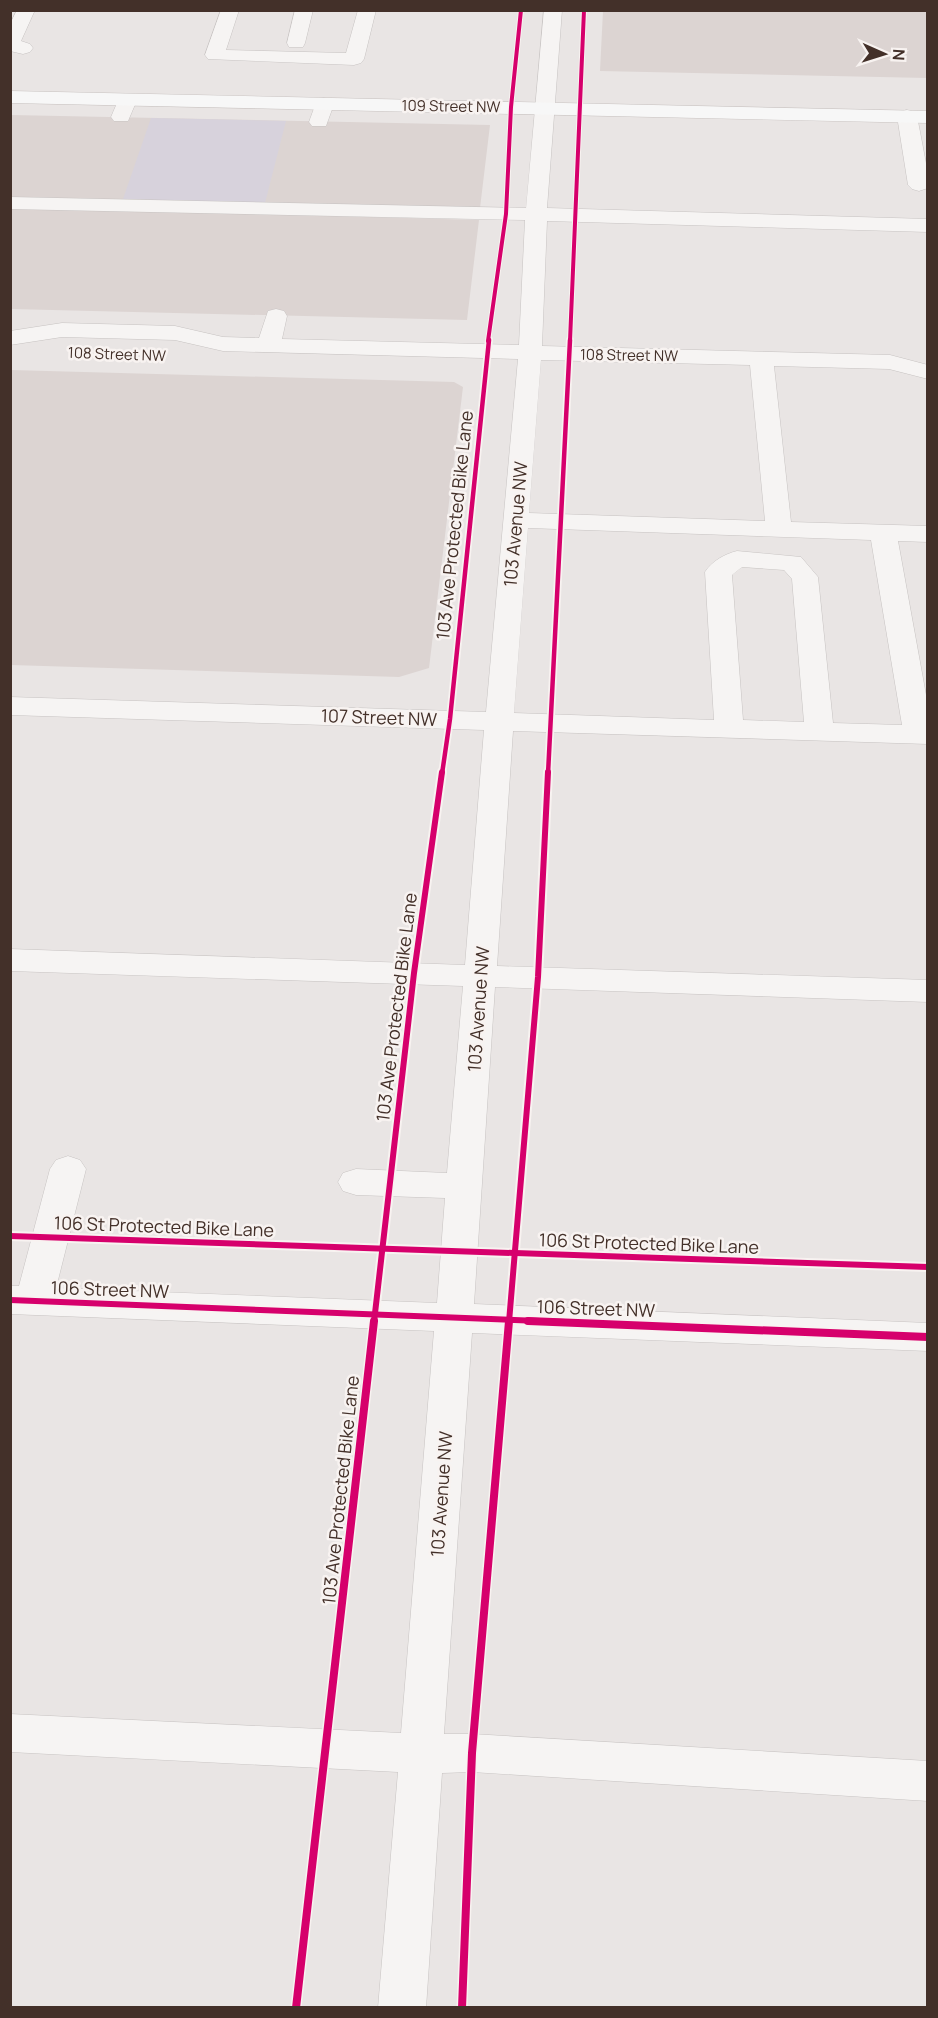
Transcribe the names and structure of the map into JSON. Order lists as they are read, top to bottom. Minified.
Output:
{"streets":{"main road":["109 Street NW"],"street":["108 Street NW","103 Avenue NW","107 Street NW","106 Street NW"],"cycle path":["103 Ave Protected Bike Lane","106 St Protected Bike Lane"]},"crossings":[["109 Street NW","103 Avenue NW"],["108 Street NW","103 Avenue NW"],["103 Avenue NW","107 Street NW"],["103 Avenue NW","106 Street NW"]],"north":"right"}
